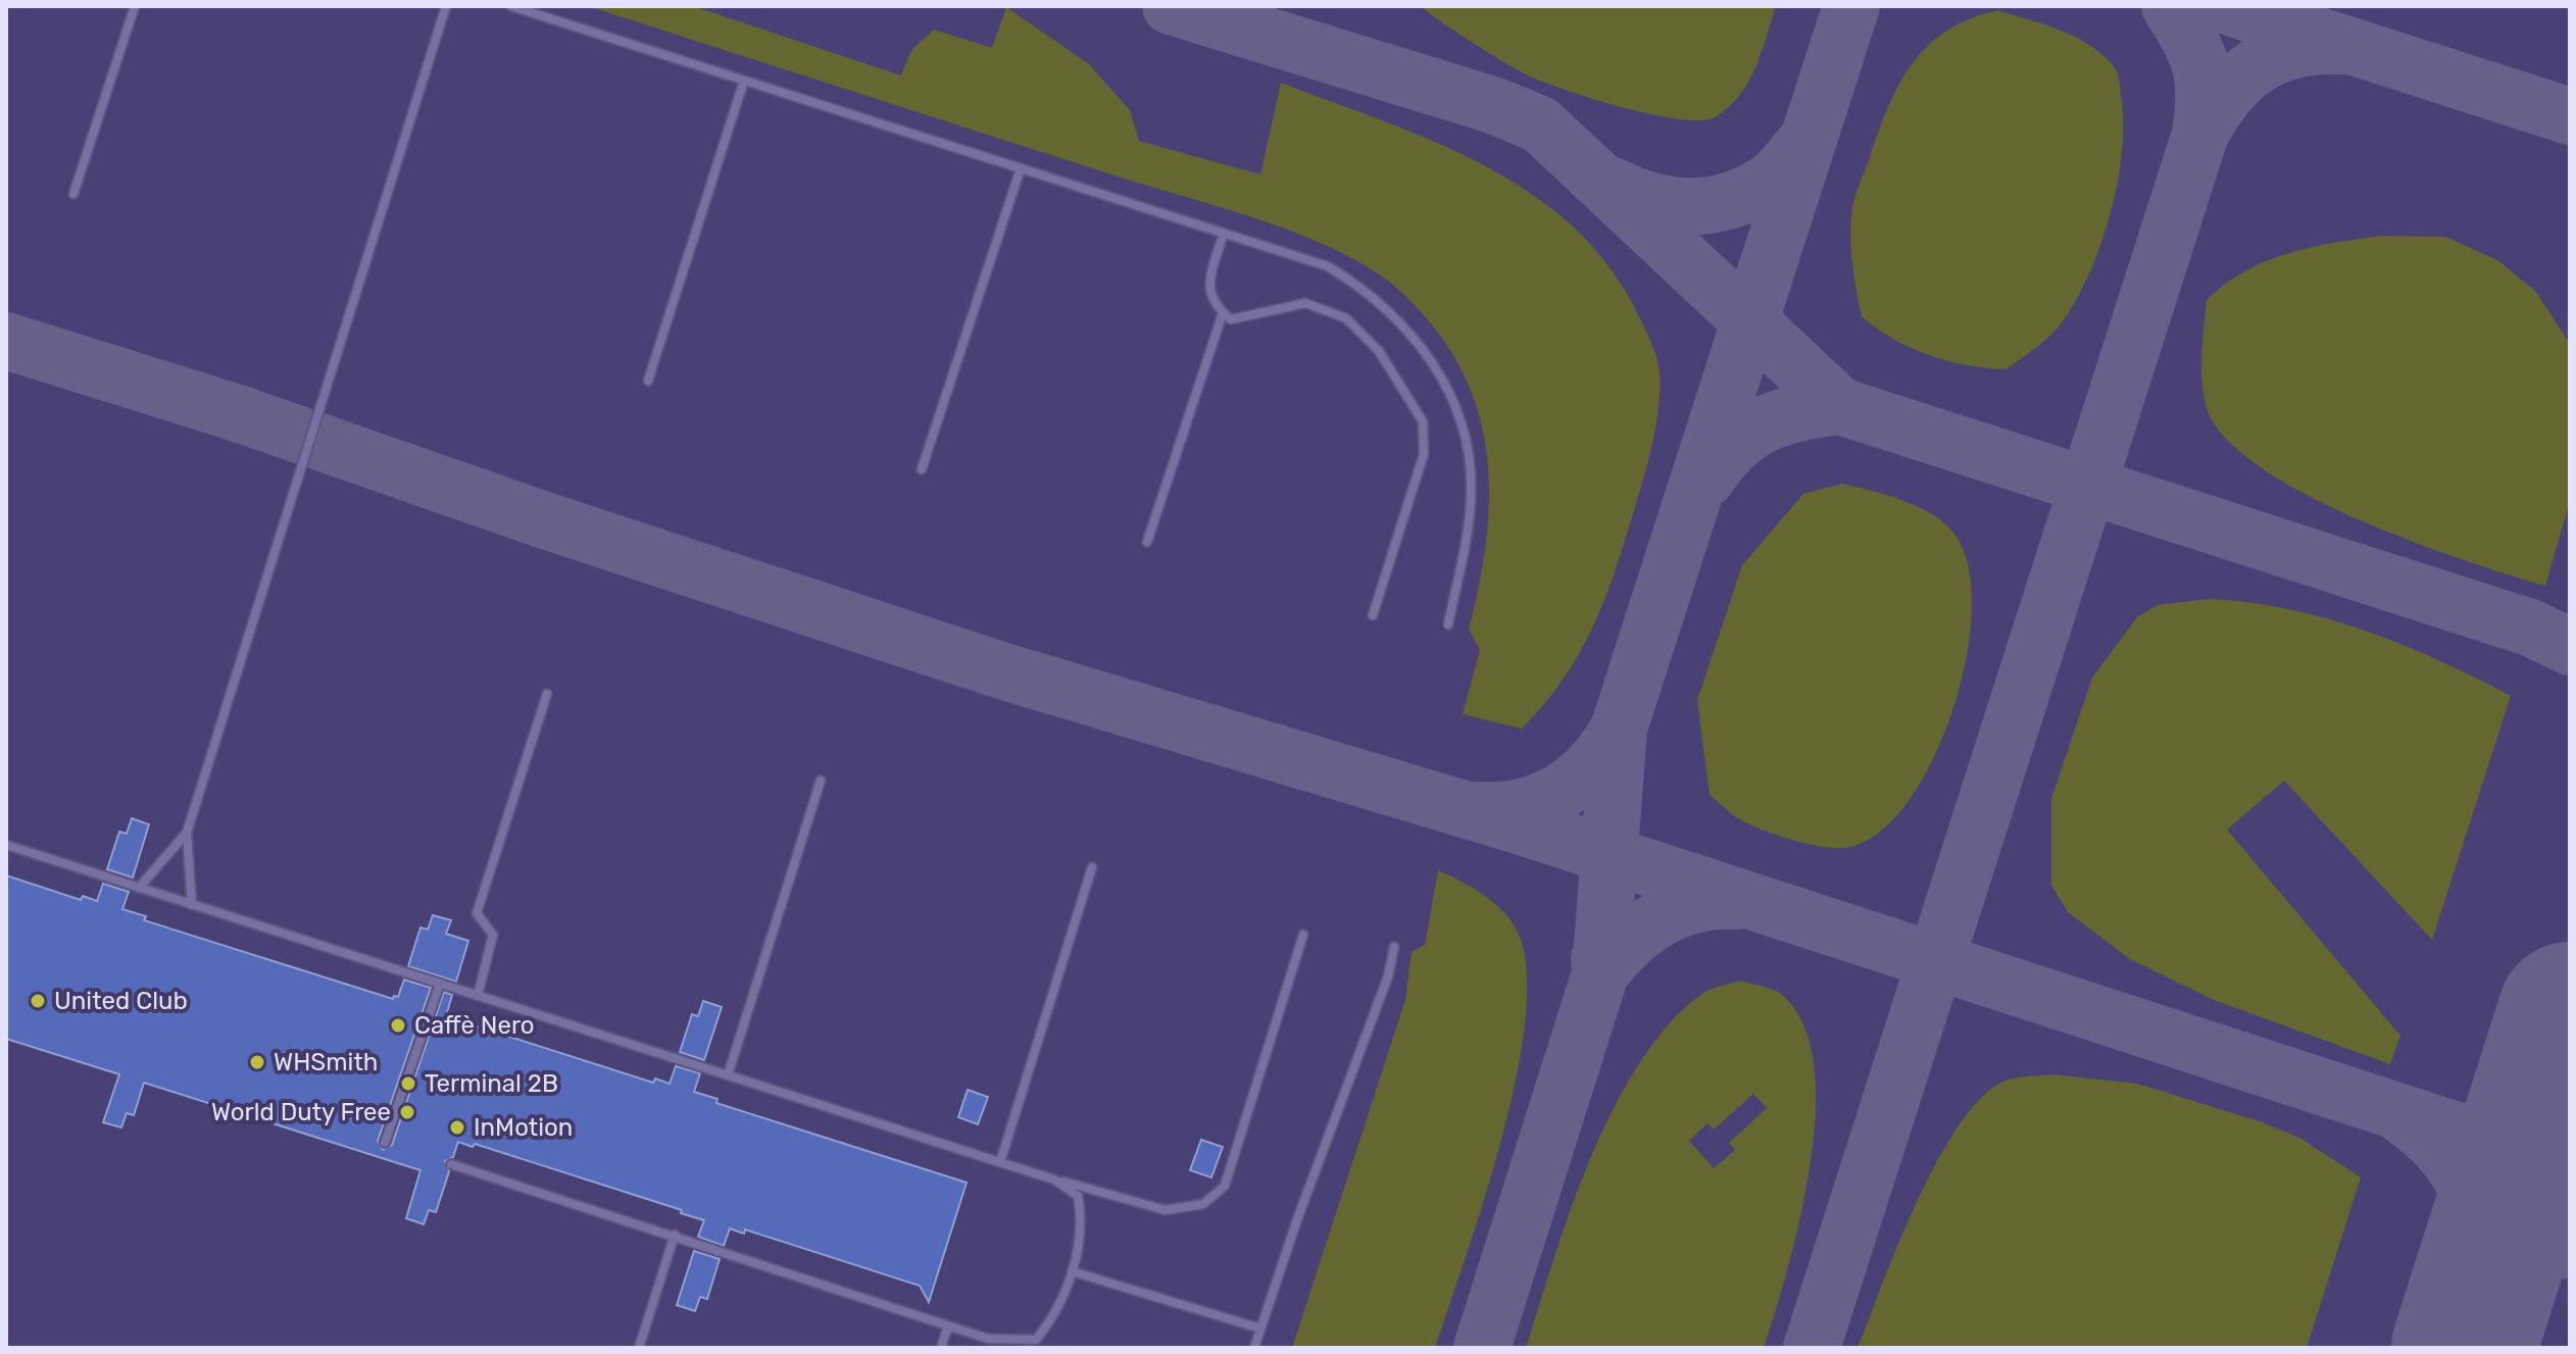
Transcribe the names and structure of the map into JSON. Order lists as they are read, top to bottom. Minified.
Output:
{"places":["United Club","Caffè Nero","WHSmith","Terminal 2B","World Duty Free","InMotion"]}
